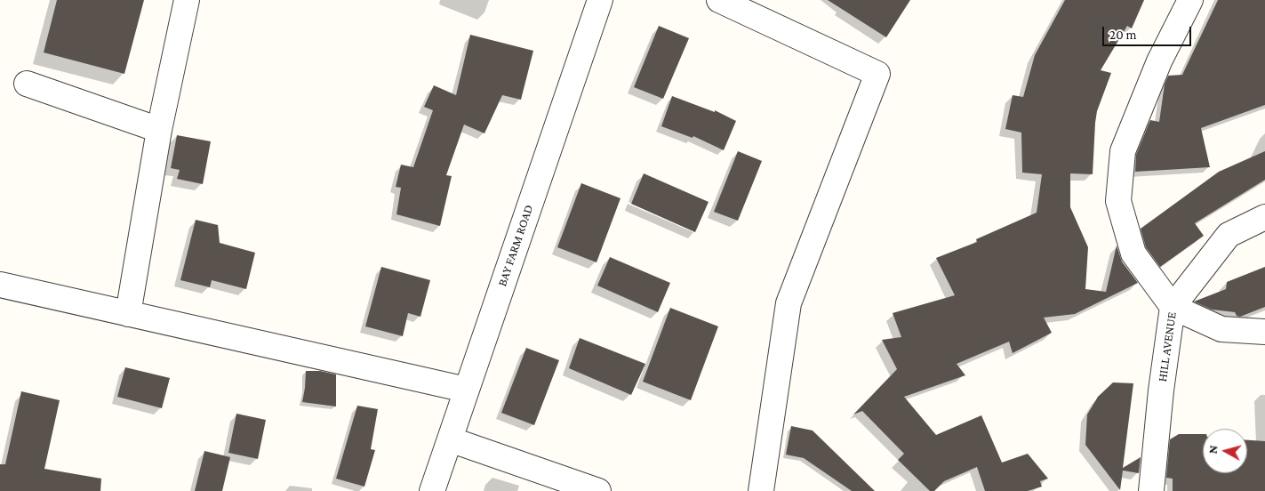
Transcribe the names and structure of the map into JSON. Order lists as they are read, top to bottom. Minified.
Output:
{"streets":{"street":["BAY FARM ROAD","HILL AVENUE"]},"scale_bar":"20 m","north":"left"}
